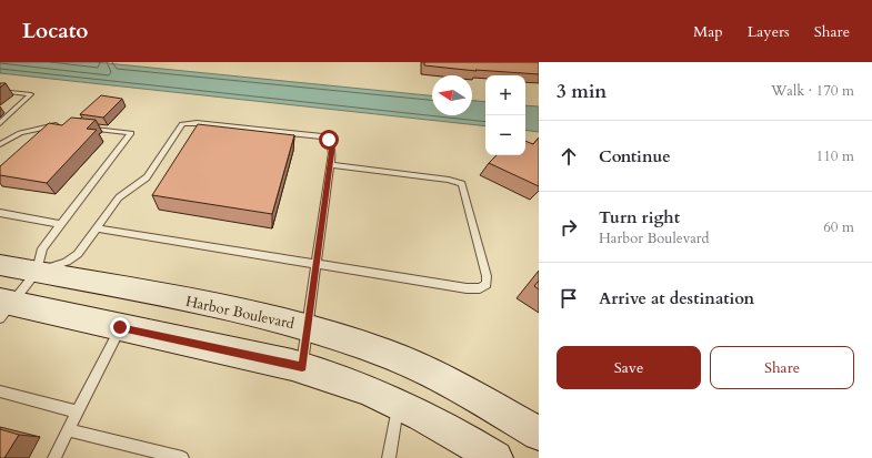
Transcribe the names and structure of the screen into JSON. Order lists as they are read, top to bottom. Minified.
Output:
{"streets":{"street":["Harbor Boulevard"]},"north":"left","page":{"header":"Locato","nav":["Map","Layers","Share"],"heading":["3 min","Walk · 170 m"],"map_buttons":["+","−"],"list":[["Continue","110 m"],["Turn right","Harbor Boulevard","60 m"],"Arrive at destination"],"buttons":["Save","Share"]}}
